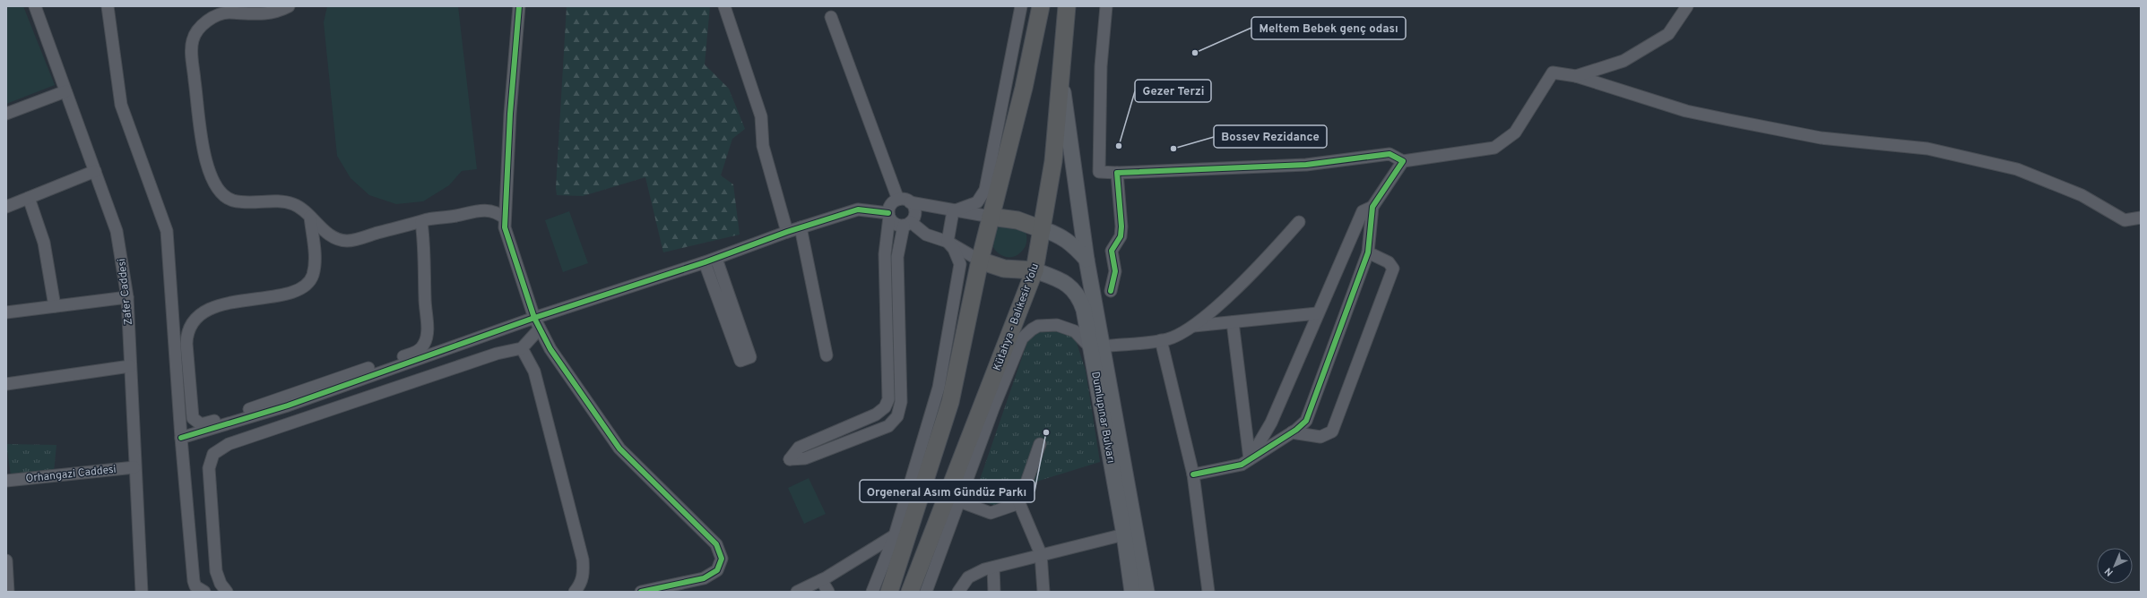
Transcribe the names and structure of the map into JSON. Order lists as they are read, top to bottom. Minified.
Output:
{"streets":{"highway":["Kütahya - Balıkesir Yolu"],"main road":["Dumlupınar Bulvarı"],"street":["Zafer Caddesi","Orhangazi Caddesi"]},"crossings":[["Zafer Caddesi","Orhangazi Caddesi"],["Kütahya - Balıkesir Yolu","Dumlupınar Bulvarı"]],"places":["Meltem Bebek genç odası","Gezer Terzi","Bossev Rezidance","Orgeneral Asım Gündüz Parkı"],"north":"bottom left"}
